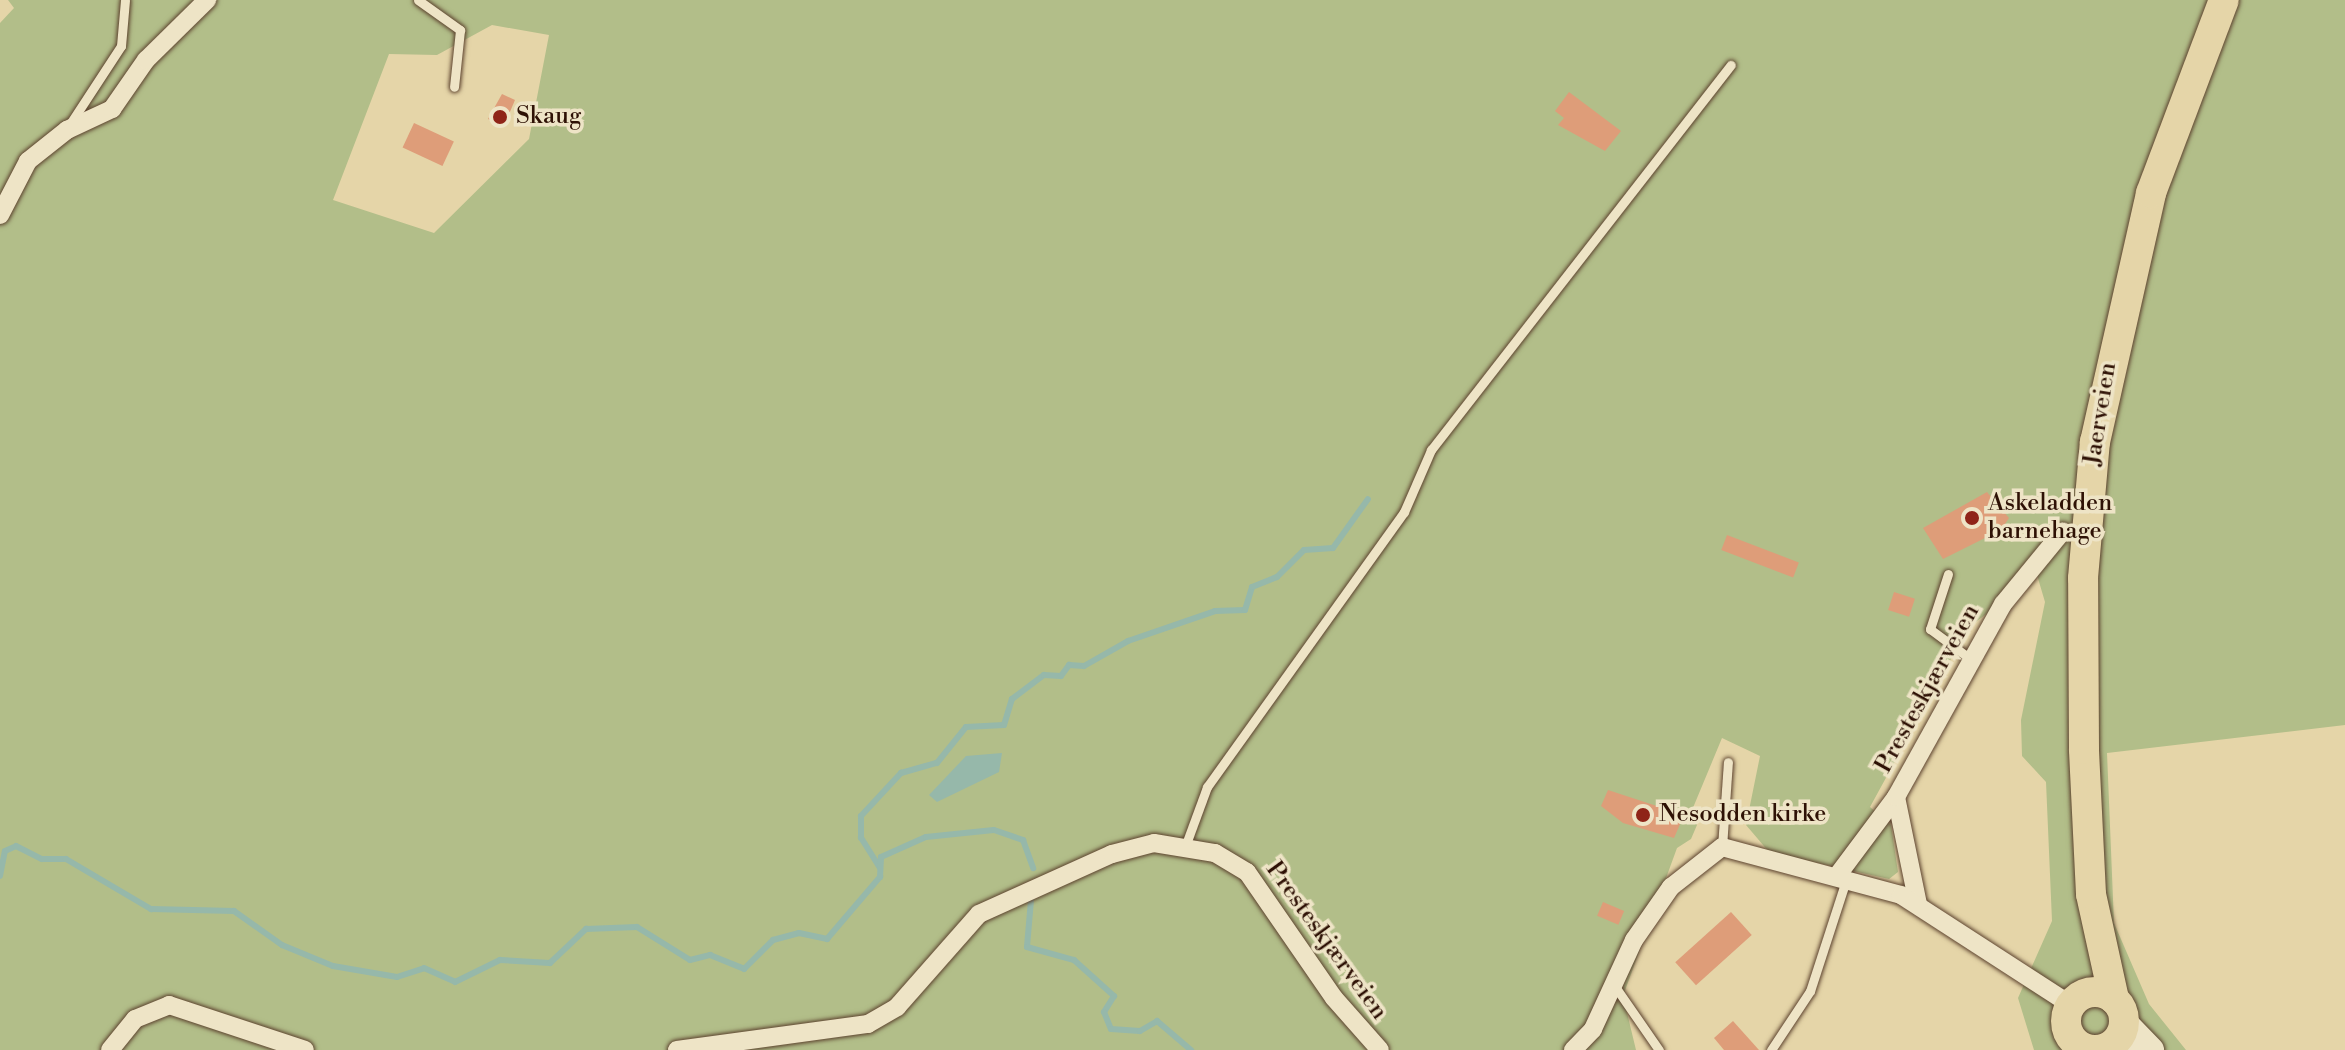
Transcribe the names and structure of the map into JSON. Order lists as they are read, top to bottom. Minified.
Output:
{"streets":{"main road":["Jaerveien"],"street":["Presteskjærveien"]},"places":["Skaug","Askeladden barnehage","Nesodden kirke"]}
